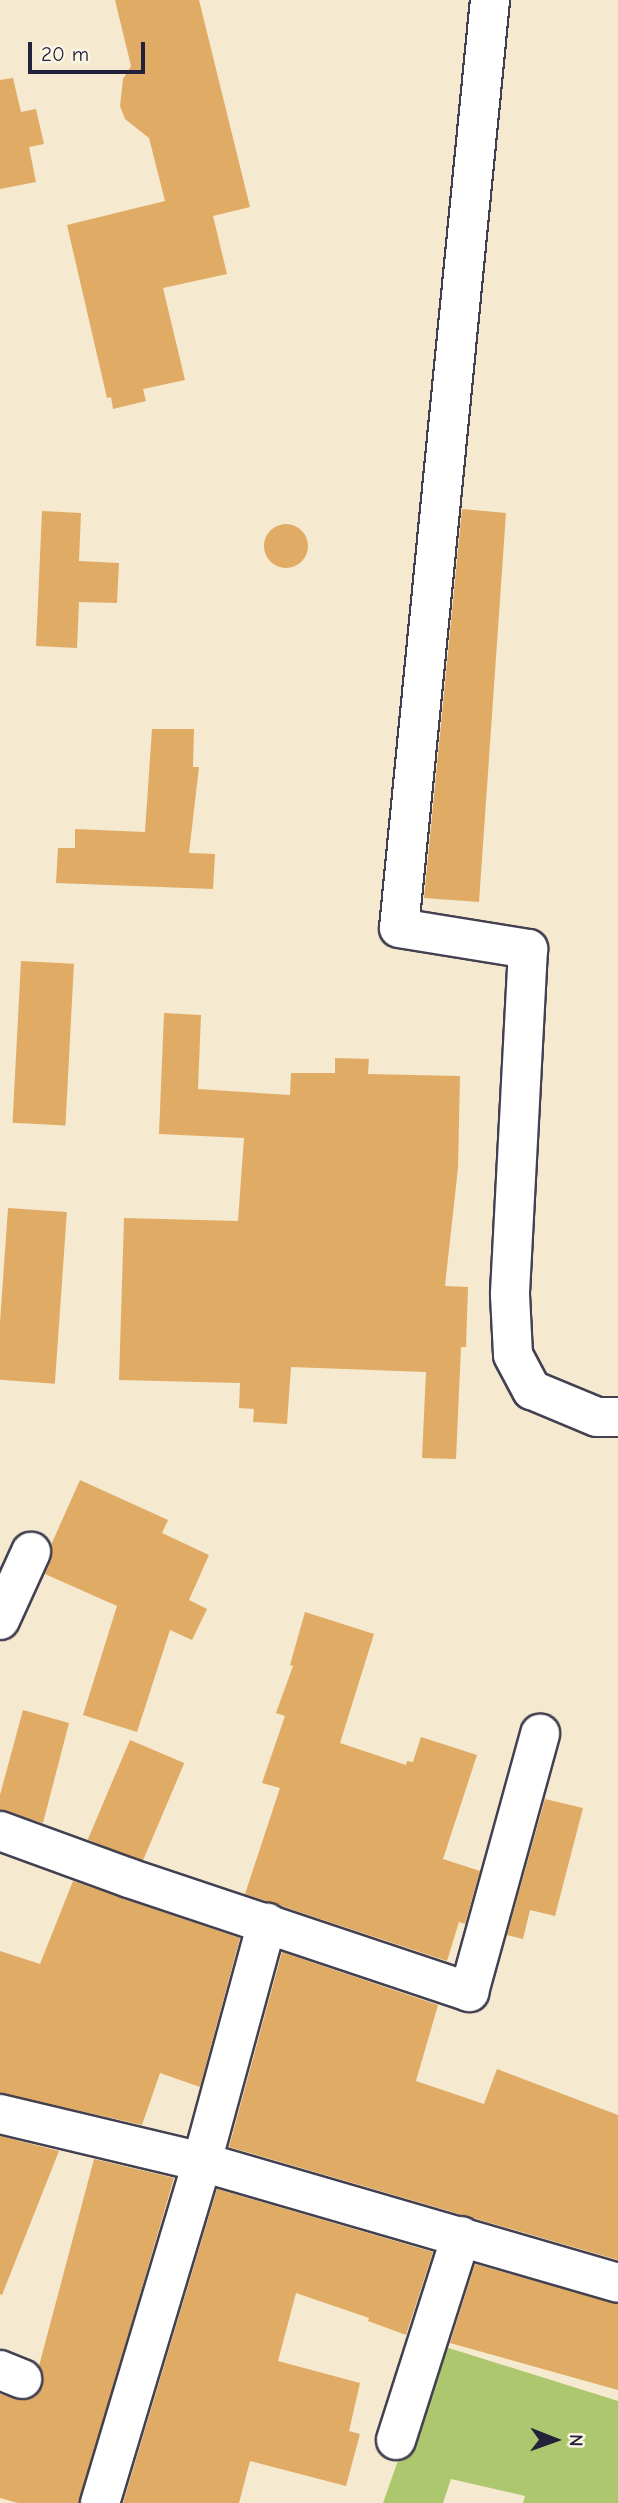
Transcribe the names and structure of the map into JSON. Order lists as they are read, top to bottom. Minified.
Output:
{"scale_bar":"20 m","north":"right"}
